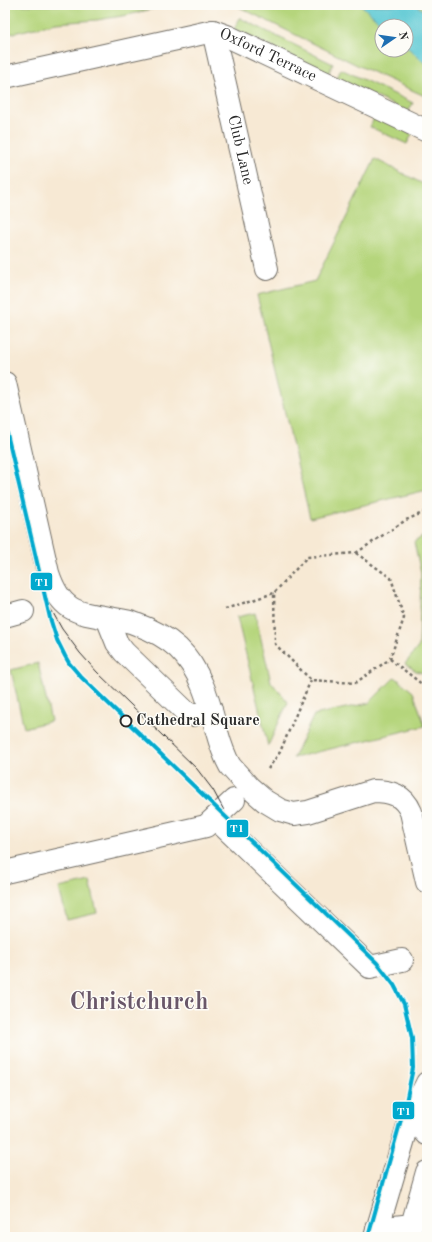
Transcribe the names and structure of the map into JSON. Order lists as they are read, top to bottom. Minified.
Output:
{"streets":{"street":["Oxford Terrace","Club Lane"]},"crossings":[["Oxford Terrace","Club Lane"]],"districts":["Christchurch"],"places":["Cathedral Square"],"lines":["transit line T1"],"north":"right"}
